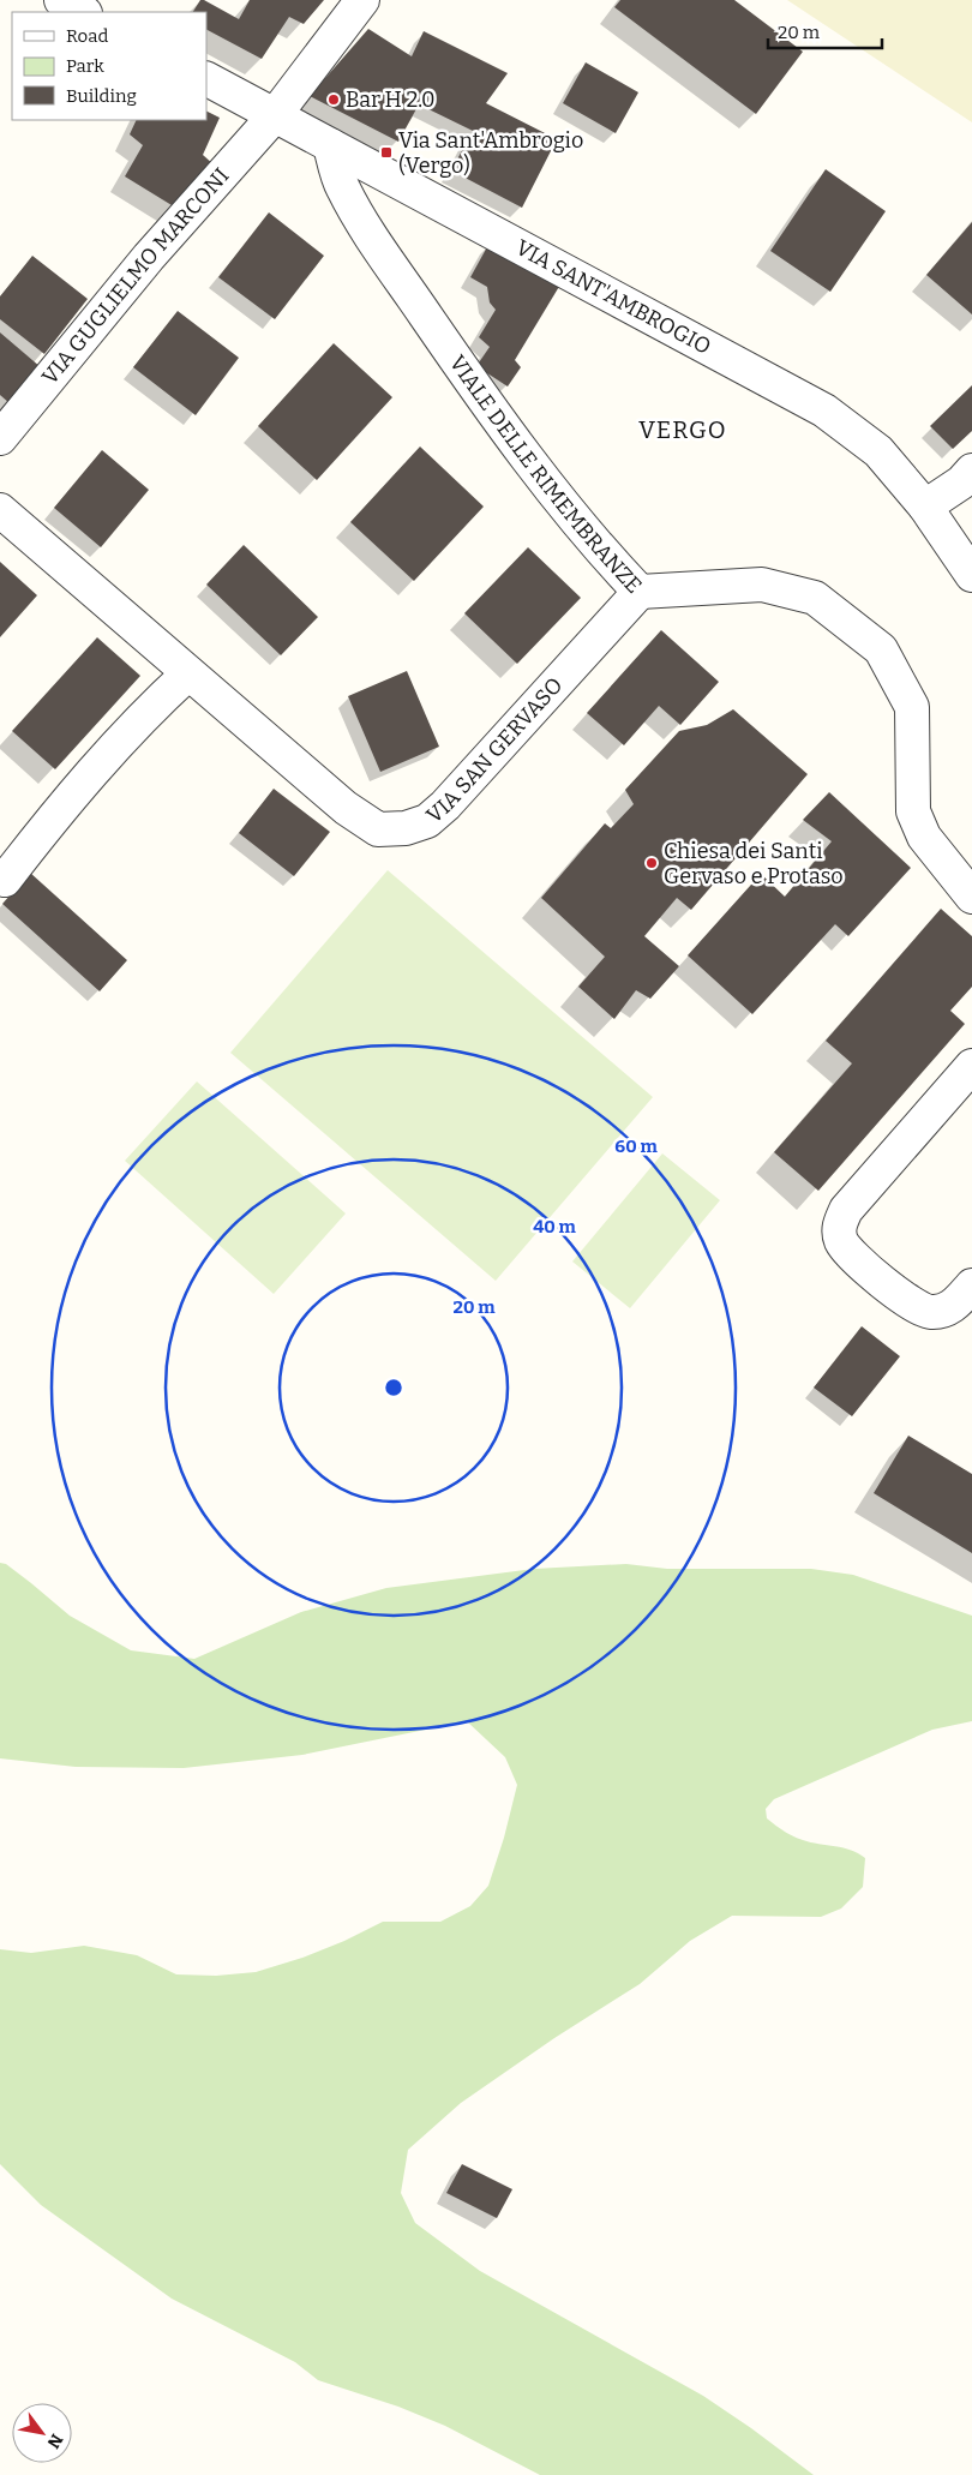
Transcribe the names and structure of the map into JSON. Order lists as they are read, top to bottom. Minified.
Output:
{"streets":{"street":["VIA GUGLIELMO MARCONI","VIA SANT'AMBROGIO","VIALE DELLE RIMEMBRANZE","VIA SAN GERVASO"]},"crossings":[["VIA GUGLIELMO MARCONI","VIA SANT'AMBROGIO"],["VIA SANT'AMBROGIO","VIALE DELLE RIMEMBRANZE"],["VIALE DELLE RIMEMBRANZE","VIA SAN GERVASO"]],"districts":["VERGO"],"places":{"other":["Bar H 2.0","Chiesa dei Santi Gervaso e Protaso"],"transit":["Via Sant'Ambrogio (Vergo)"]},"legend":["Road","Park","Building"],"scale_bar":"20 m","north":"bottom right","rings":["60 m","40 m","20 m"]}
